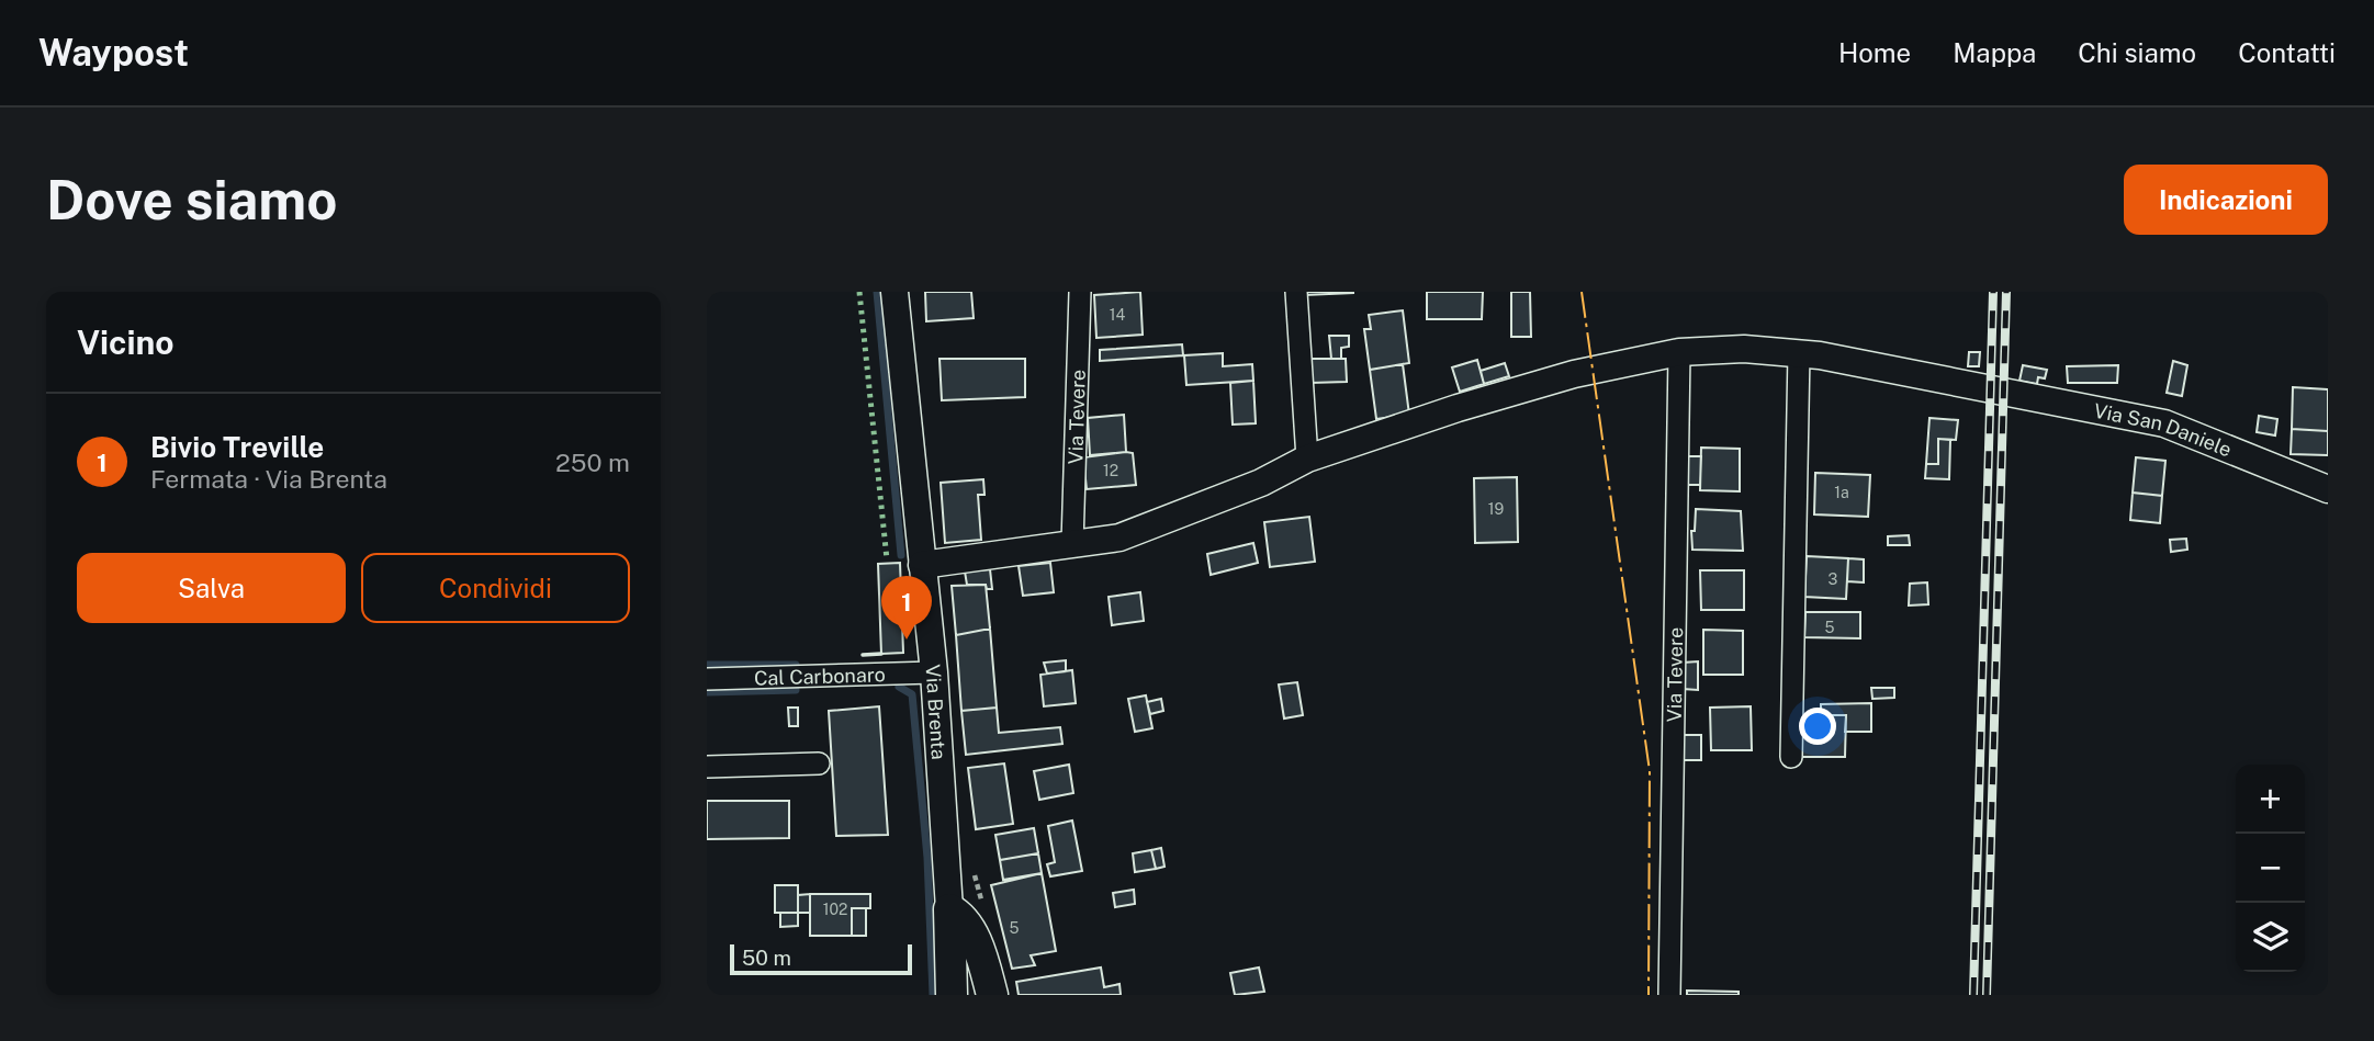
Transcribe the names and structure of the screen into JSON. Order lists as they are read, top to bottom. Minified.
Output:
{"streets":{"main road":["Via Brenta"],"street":["Via Tevere","Via San Daniele","Cal Carbonaro"]},"crossings":[["Cal Carbonaro","Via Brenta"]],"house_numbers":["14","12","1a","19","3","5","102","5"],"scale_bar":"50 m","page":{"header":"Waypost","nav":["Home","Mappa","Chi siamo","Contatti"],"buttons":["Indicazioni",["Salva","Condividi"]],"title":"Dove siamo","heading":"Vicino","list":[{"mark":"1","name":"Bivio Treville","note":"Fermata · Via Brenta","value":"250 m"}],"pins":"1","map_buttons":["+","−"],"scale":"50 m"}}
